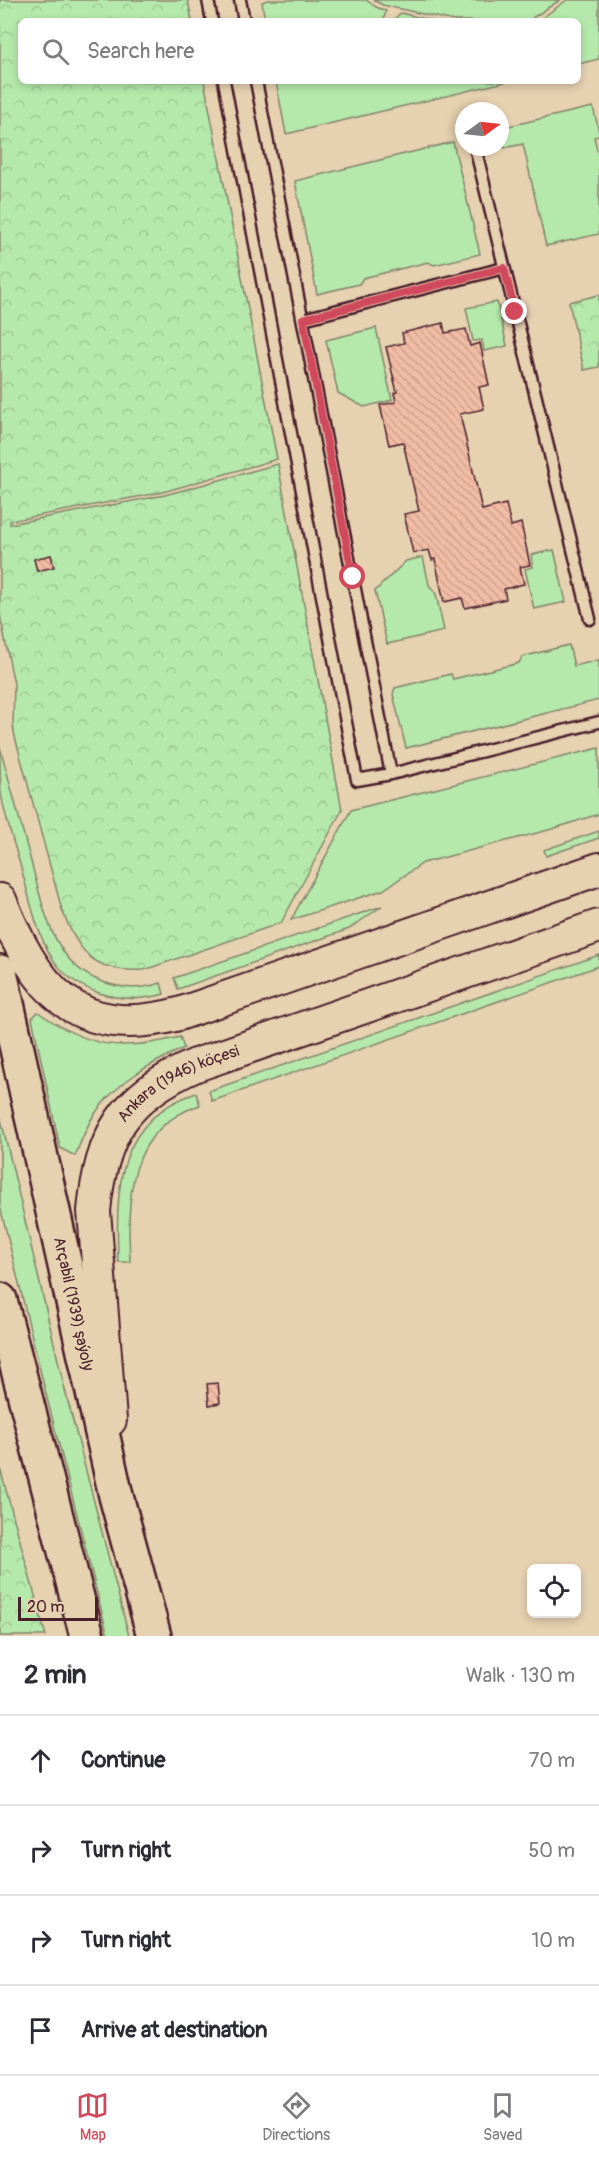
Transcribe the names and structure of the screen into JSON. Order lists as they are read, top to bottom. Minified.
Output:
{"streets":{"main road":["Ankara (1946) köçesi","Arçabil (1939) şaýoly"]},"crossings":[["Ankara (1946) köçesi","Arçabil (1939) şaýoly"]],"scale_bar":"20 m","north":"right","page":{"search":"Search here","scale":"20 m","heading":["2 min","Walk · 130 m"],"list":[["Continue","70 m"],["Turn right","50 m"],["Turn right","10 m"],"Arrive at destination"],"nav":["Map","Directions","Saved"]}}
